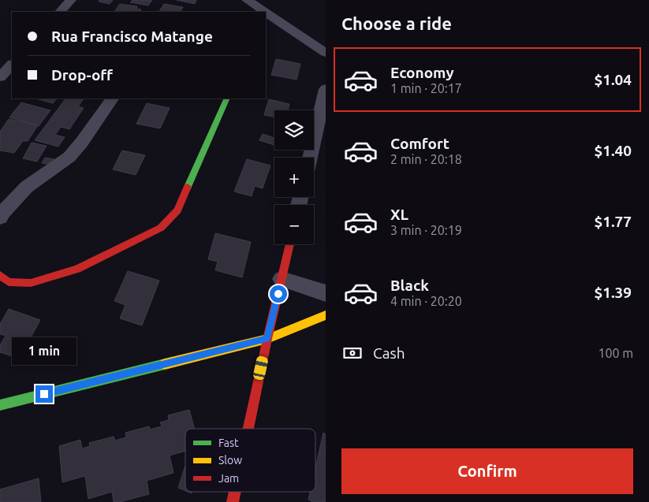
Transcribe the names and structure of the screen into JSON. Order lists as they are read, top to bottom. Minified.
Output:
{"legend":["Fast","Slow","Jam"],"page":{"heading":"Choose a ride","banner":["Rua Francisco Matange","Drop-off"],"list":[{"name":"Economy","note":"1 min · 20:17","value":"$1.04"},{"name":"Comfort","note":"2 min · 20:18","value":"$1.40"},{"name":"XL","note":"3 min · 20:19","value":"$1.77"},{"name":"Black","note":"4 min · 20:20","value":"$1.39"}],"map_buttons":["+","−"],"pay":["Cash","100 m"],"bubble":"1 min","buttons":"Confirm"}}
